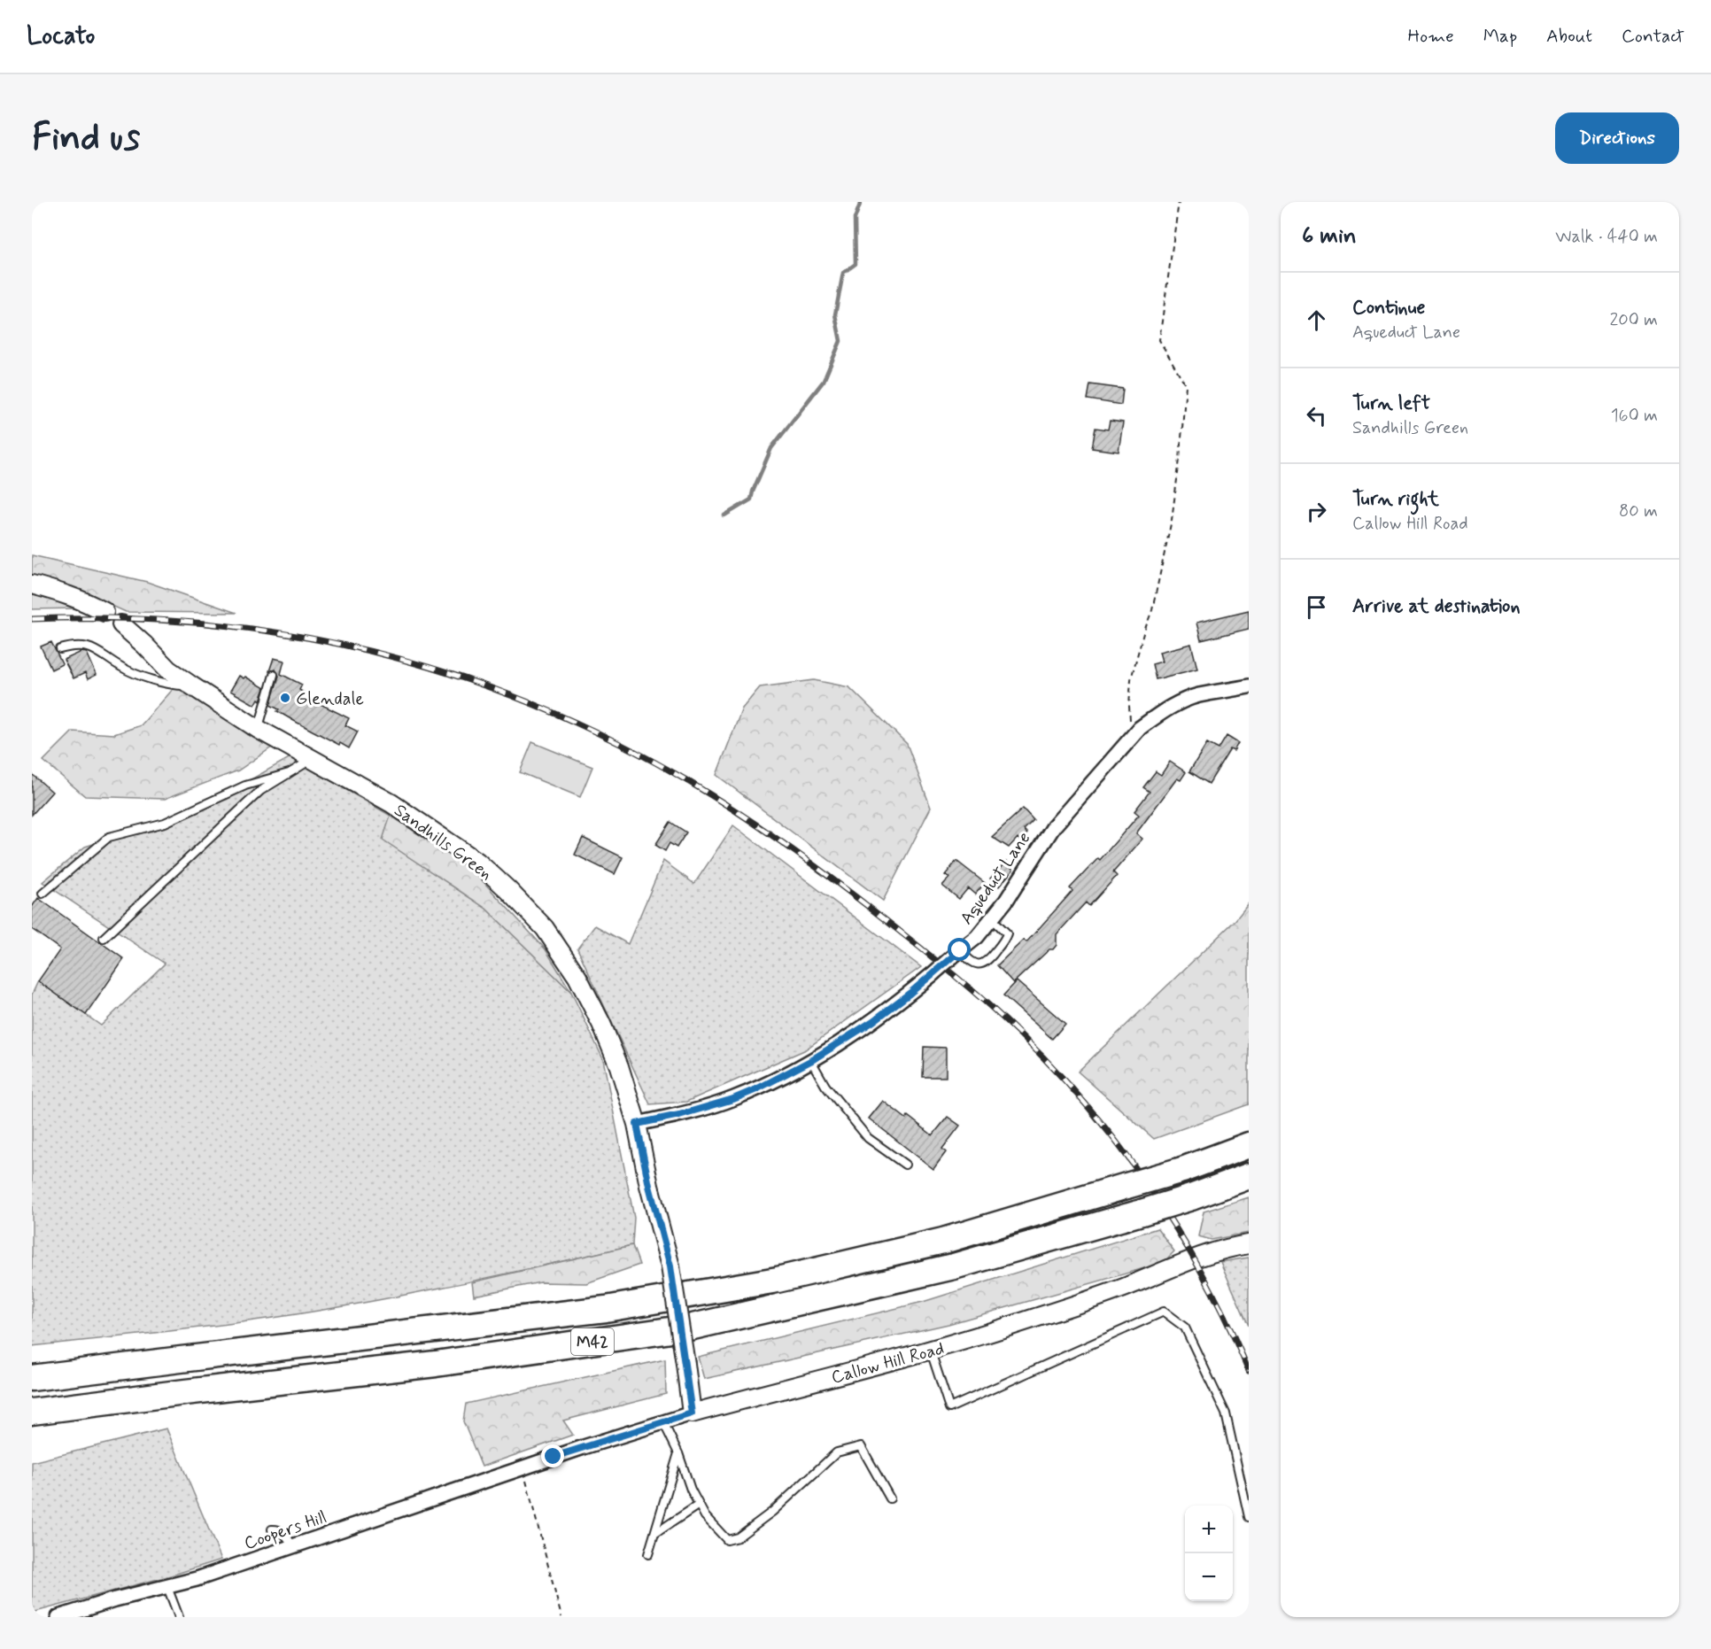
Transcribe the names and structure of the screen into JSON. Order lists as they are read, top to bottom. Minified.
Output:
{"streets":{"highway":["M42"],"street":["Sandhills Green","Aqueduct Lane","Callow Hill Road","Coopers Hill"]},"crossings":[["Sandhills Green","Aqueduct Lane"],["Sandhills Green","Callow Hill Road"],["Callow Hill Road","Coopers Hill"]],"places":["Glendale"],"page":{"header":"Locato","nav":["Home","Map","About","Contact"],"buttons":"Directions","title":"Find us","heading":["6 min","Walk · 440 m"],"list":[["Continue","Aqueduct Lane","200 m"],["Turn left","Sandhills Green","160 m"],["Turn right","Callow Hill Road","80 m"],"Arrive at destination"],"map_buttons":["+","−"]}}
